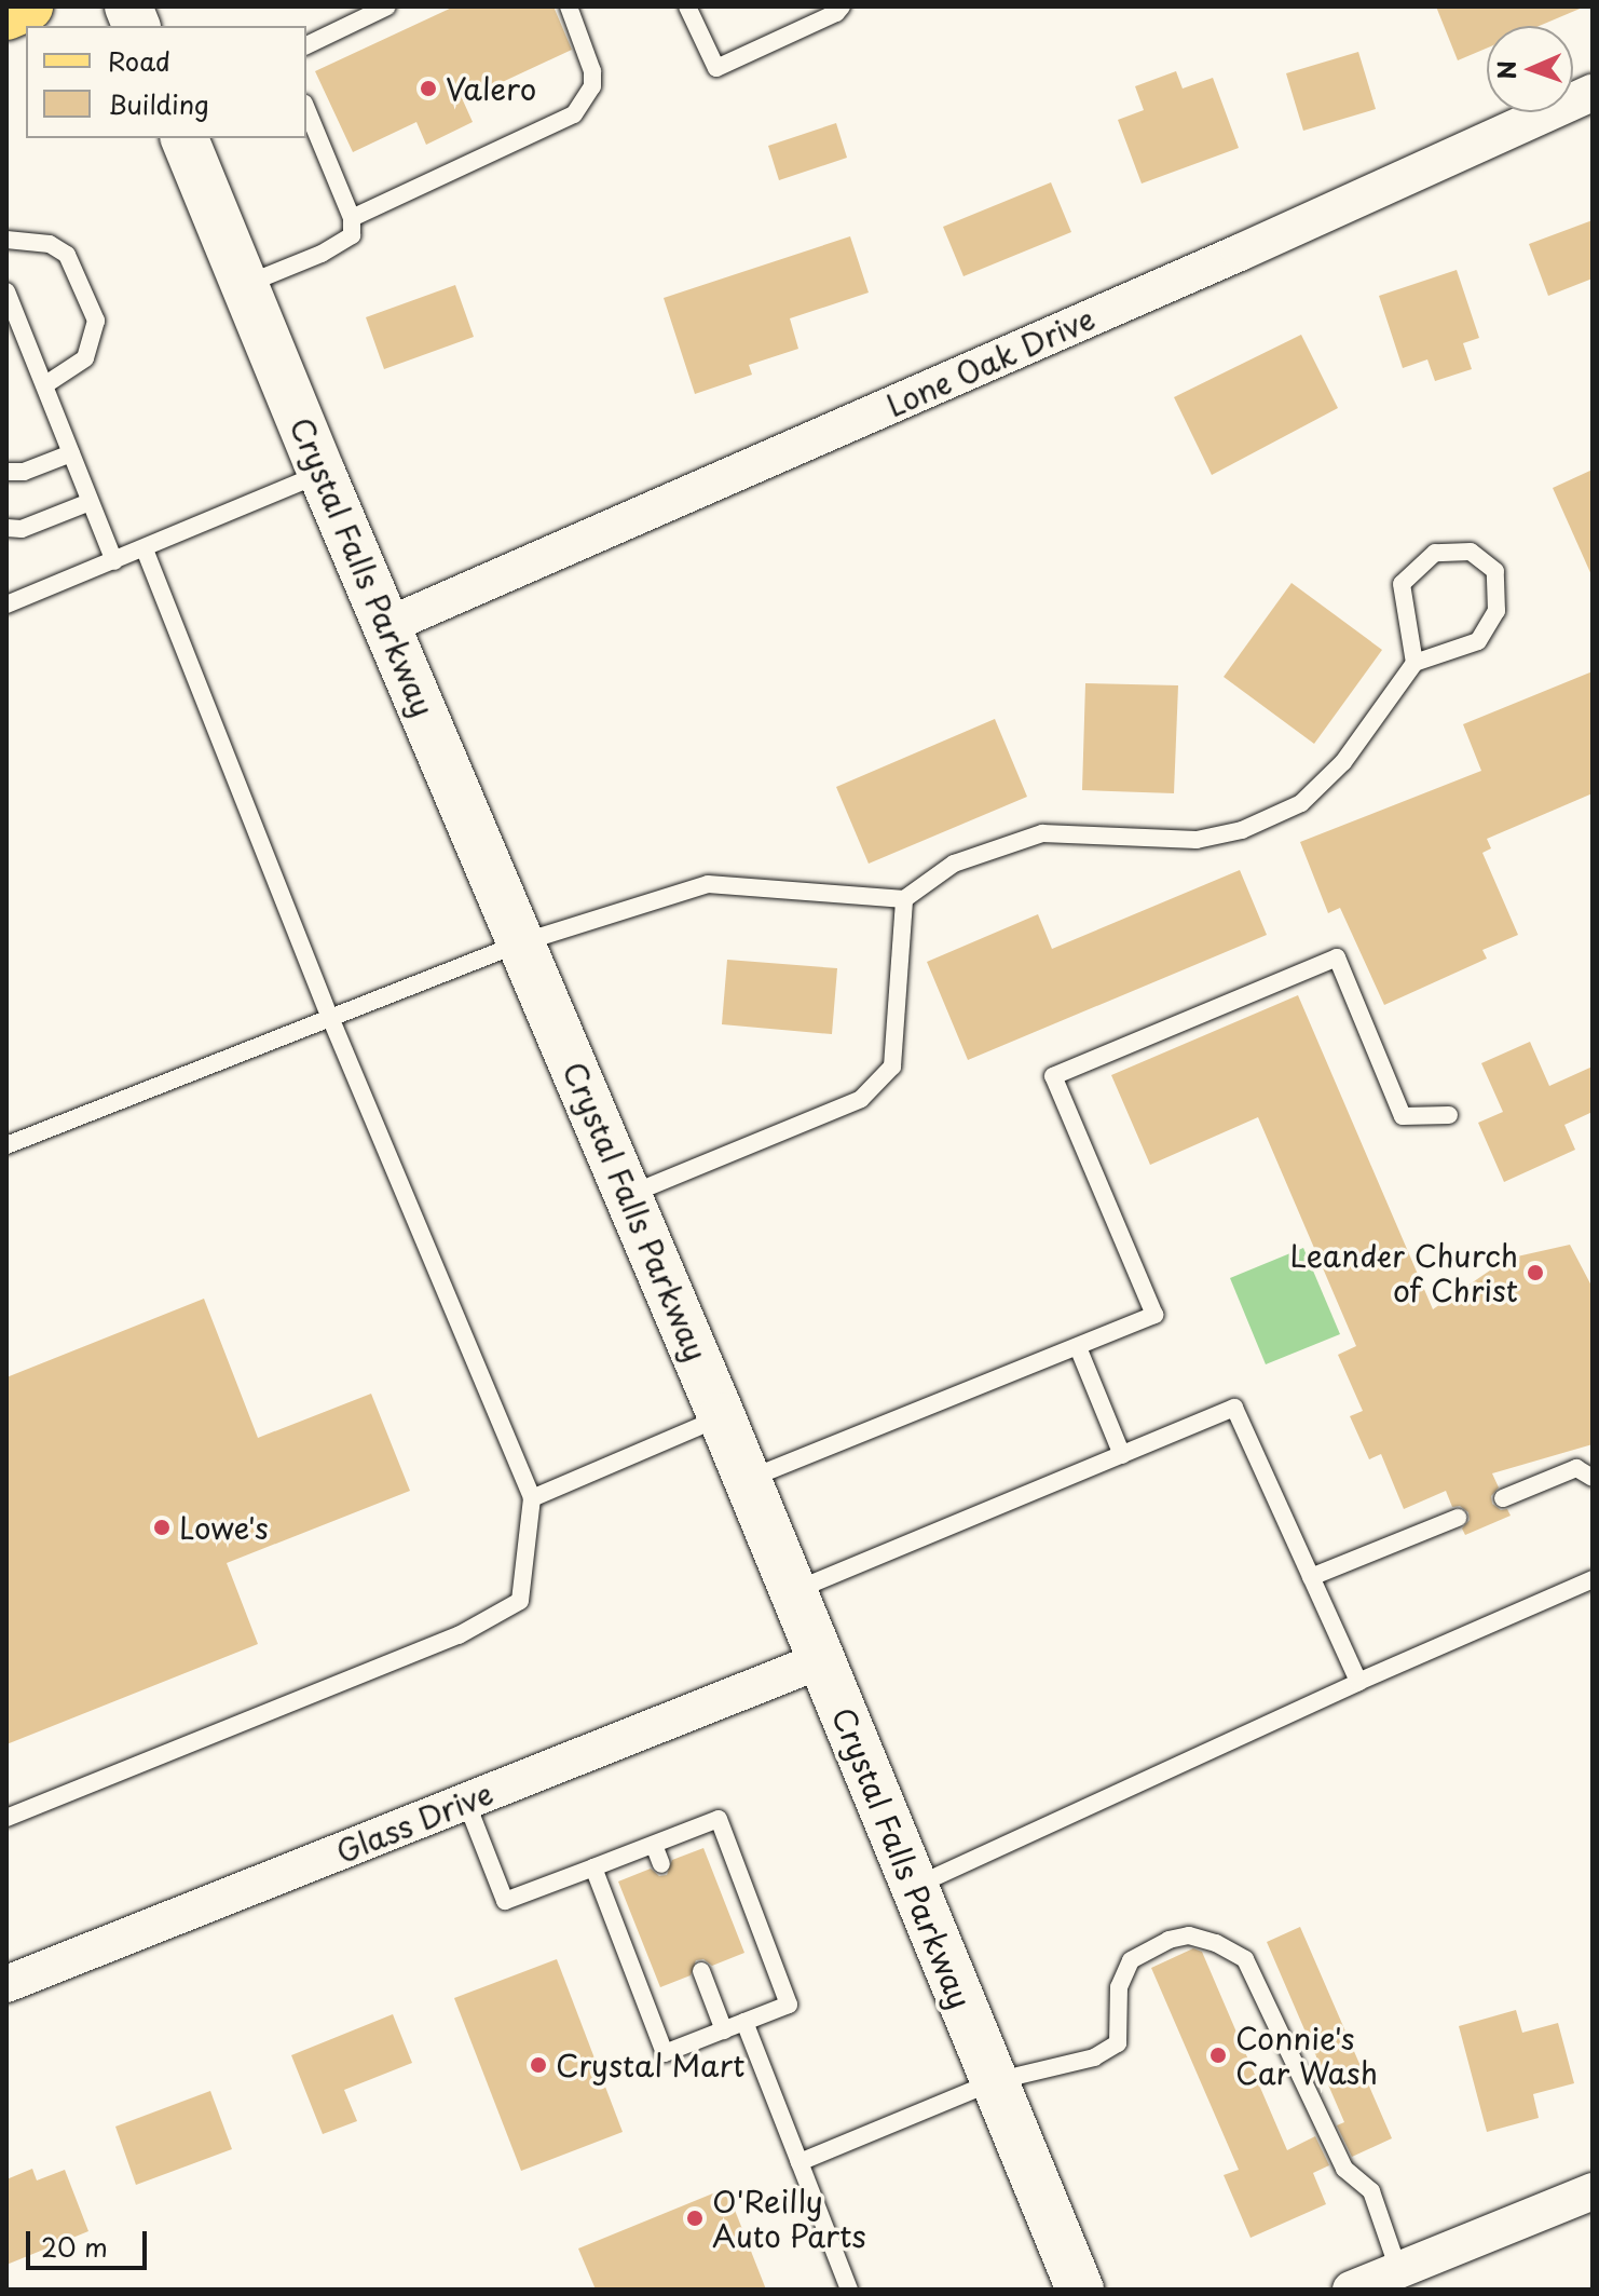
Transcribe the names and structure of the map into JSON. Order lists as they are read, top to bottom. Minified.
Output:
{"streets":{"main road":["Crystal Falls Parkway"],"street":["Lone Oak Drive","Glass Drive"]},"crossings":[["Lone Oak Drive","Crystal Falls Parkway"],["Crystal Falls Parkway","Glass Drive"]],"places":["Valero","Leander Church of Christ","Lowe's","Connie's Car Wash","Crystal Mart","O'Reilly Auto Parts"],"legend":["Road","Building"],"scale_bar":"20 m","north":"left"}
